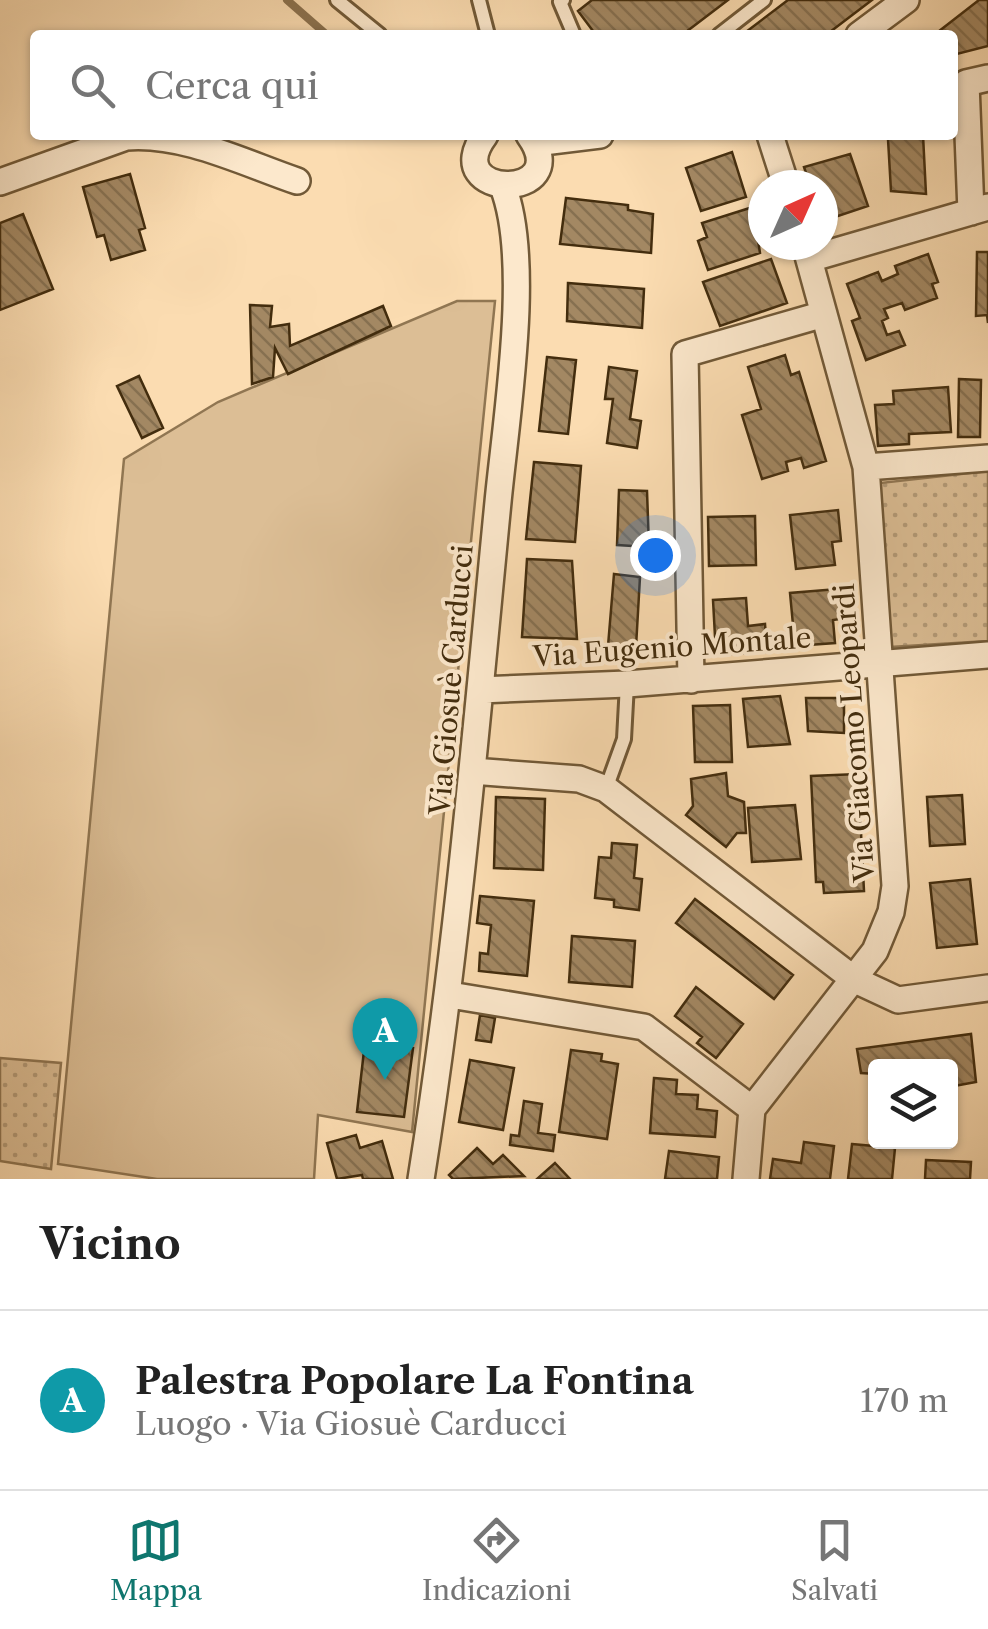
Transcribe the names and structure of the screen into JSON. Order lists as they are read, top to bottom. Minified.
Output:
{"streets":{"street":["Via Eugenio Montale","Via Giosuè Carducci","Via Giacomo Leopardi"]},"crossings":[["Via Eugenio Montale","Via Giosuè Carducci"],["Via Eugenio Montale","Via Giacomo Leopardi"]],"north":"top right","page":{"search":"Cerca qui","pins":"A","heading":"Vicino","list":[{"mark":"A","name":"Palestra Popolare La Fontina","note":"Luogo · Via Giosuè Carducci","value":"170 m"}],"nav":["Mappa","Indicazioni","Salvati"]}}
